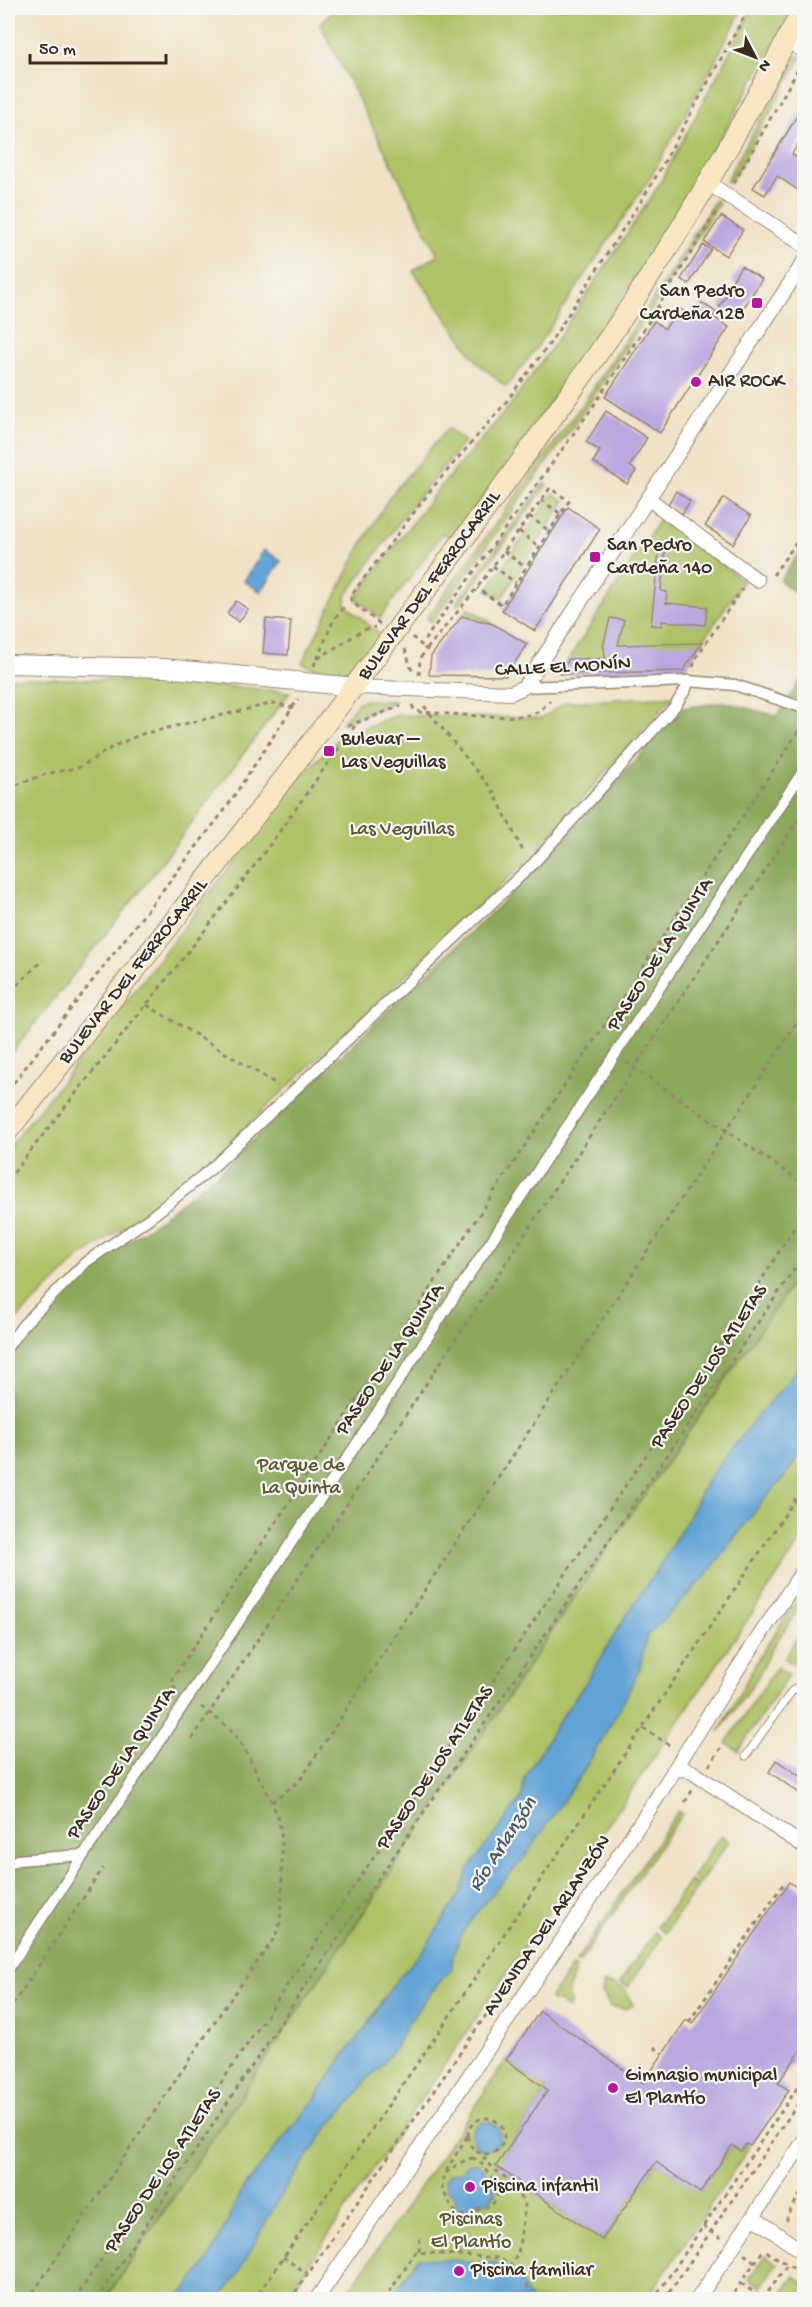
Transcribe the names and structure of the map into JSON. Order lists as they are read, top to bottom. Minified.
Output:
{"streets":{"main road":["BULEVAR DEL FERROCARRIL"],"street":["CALLE EL MONÍN","PASEO DE LA QUINTA","AVENIDA DEL ARLANZÓN"],"path":["PASEO DE LOS ATLETAS"]},"crossings":[["BULEVAR DEL FERROCARRIL","CALLE EL MONÍN"]],"water":["Río Arlanzón"],"parks":["Las Veguillas","Parque de La Quinta","Piscinas El Plantío"],"places":{"transit":["San Pedro Cardeña 128","San Pedro Cardeña 140","Bulevar – Las Veguillas"],"other":["AIR ROCK","Gimnasio municipal El Plantío","Piscina infantil","Piscina familiar"]},"scale_bar":"50 m","north":"bottom right"}
